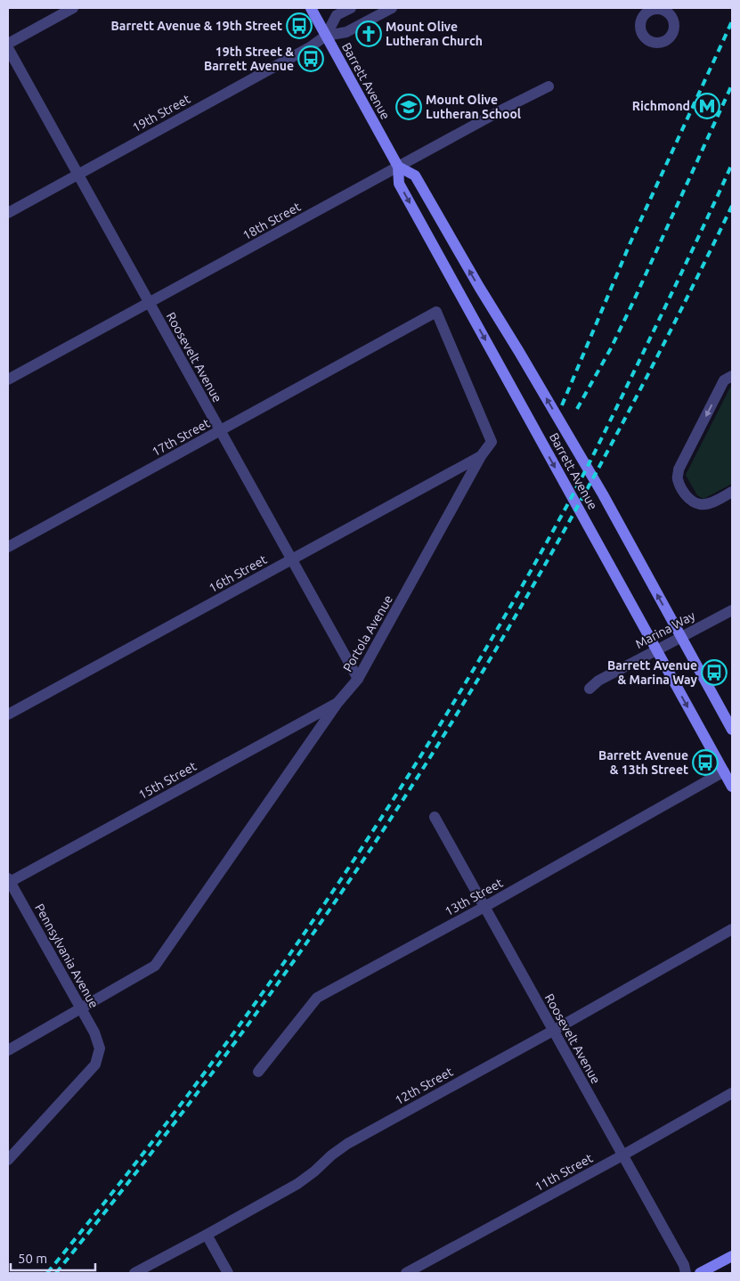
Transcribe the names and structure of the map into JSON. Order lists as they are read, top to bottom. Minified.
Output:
{"streets":{"main road":["Barrett Avenue"],"street":["19th Street","18th Street","Roosevelt Avenue","17th Street","16th Street","Marina Way","Portola Avenue","15th Street","13th Street","Pennsylvania Avenue","12th Street","11th Street"]},"crossings":[["Barrett Avenue","19th Street"],["Barrett Avenue","18th Street"],["Barrett Avenue","Marina Way"],["Barrett Avenue","13th Street"],["19th Street","Roosevelt Avenue"],["18th Street","Roosevelt Avenue"],["Roosevelt Avenue","17th Street"],["Roosevelt Avenue","16th Street"],["Roosevelt Avenue","Portola Avenue"],["Roosevelt Avenue","13th Street"],["Roosevelt Avenue","12th Street"],["Roosevelt Avenue","11th Street"],["17th Street","Portola Avenue"],["16th Street","Portola Avenue"],["Portola Avenue","15th Street"],["Portola Avenue","Pennsylvania Avenue"],["15th Street","Pennsylvania Avenue"]],"places":{"bus stop":["Barrett Avenue & 19th Street","19th Street & Barrett Avenue","Barrett Avenue & Marina Way","Barrett Avenue & 13th Street"],"church":["Mount Olive Lutheran Church"],"metro station":["Richmond"],"school or university":["Mount Olive Lutheran School"]},"scale_bar":"50 m"}
